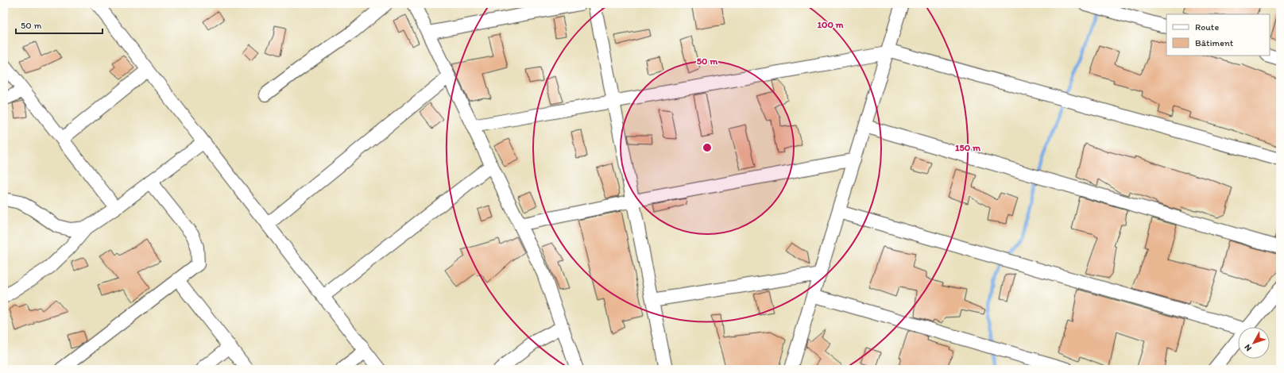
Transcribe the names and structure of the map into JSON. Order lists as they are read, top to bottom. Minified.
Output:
{"legend":["Route","Bâtiment"],"scale_bar":"50 m","north":"bottom left","rings":["100 m","50 m","150 m"]}
